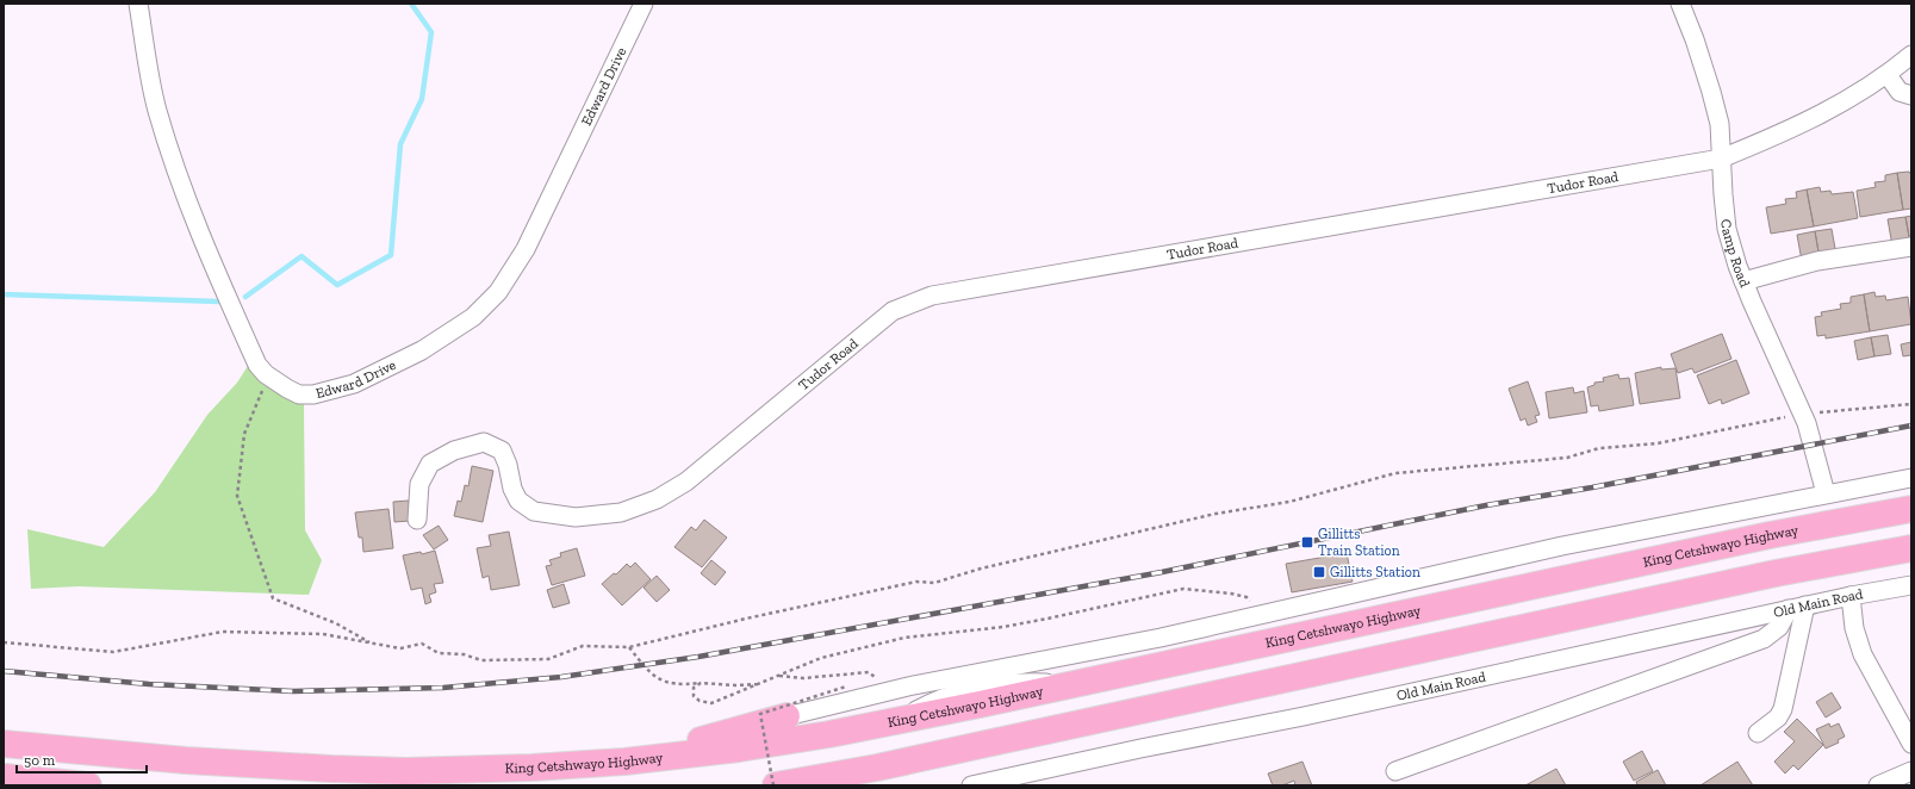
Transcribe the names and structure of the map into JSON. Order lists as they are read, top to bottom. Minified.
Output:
{"streets":{"highway":["King Cetshwayo Highway"],"street":["Edward Drive","Tudor Road","Camp Road","Old Main Road"]},"crossings":[["Tudor Road","Camp Road"]],"places":{"transit":["Gillitts Train Station","Gillitts Station"]},"scale_bar":"50 m"}
